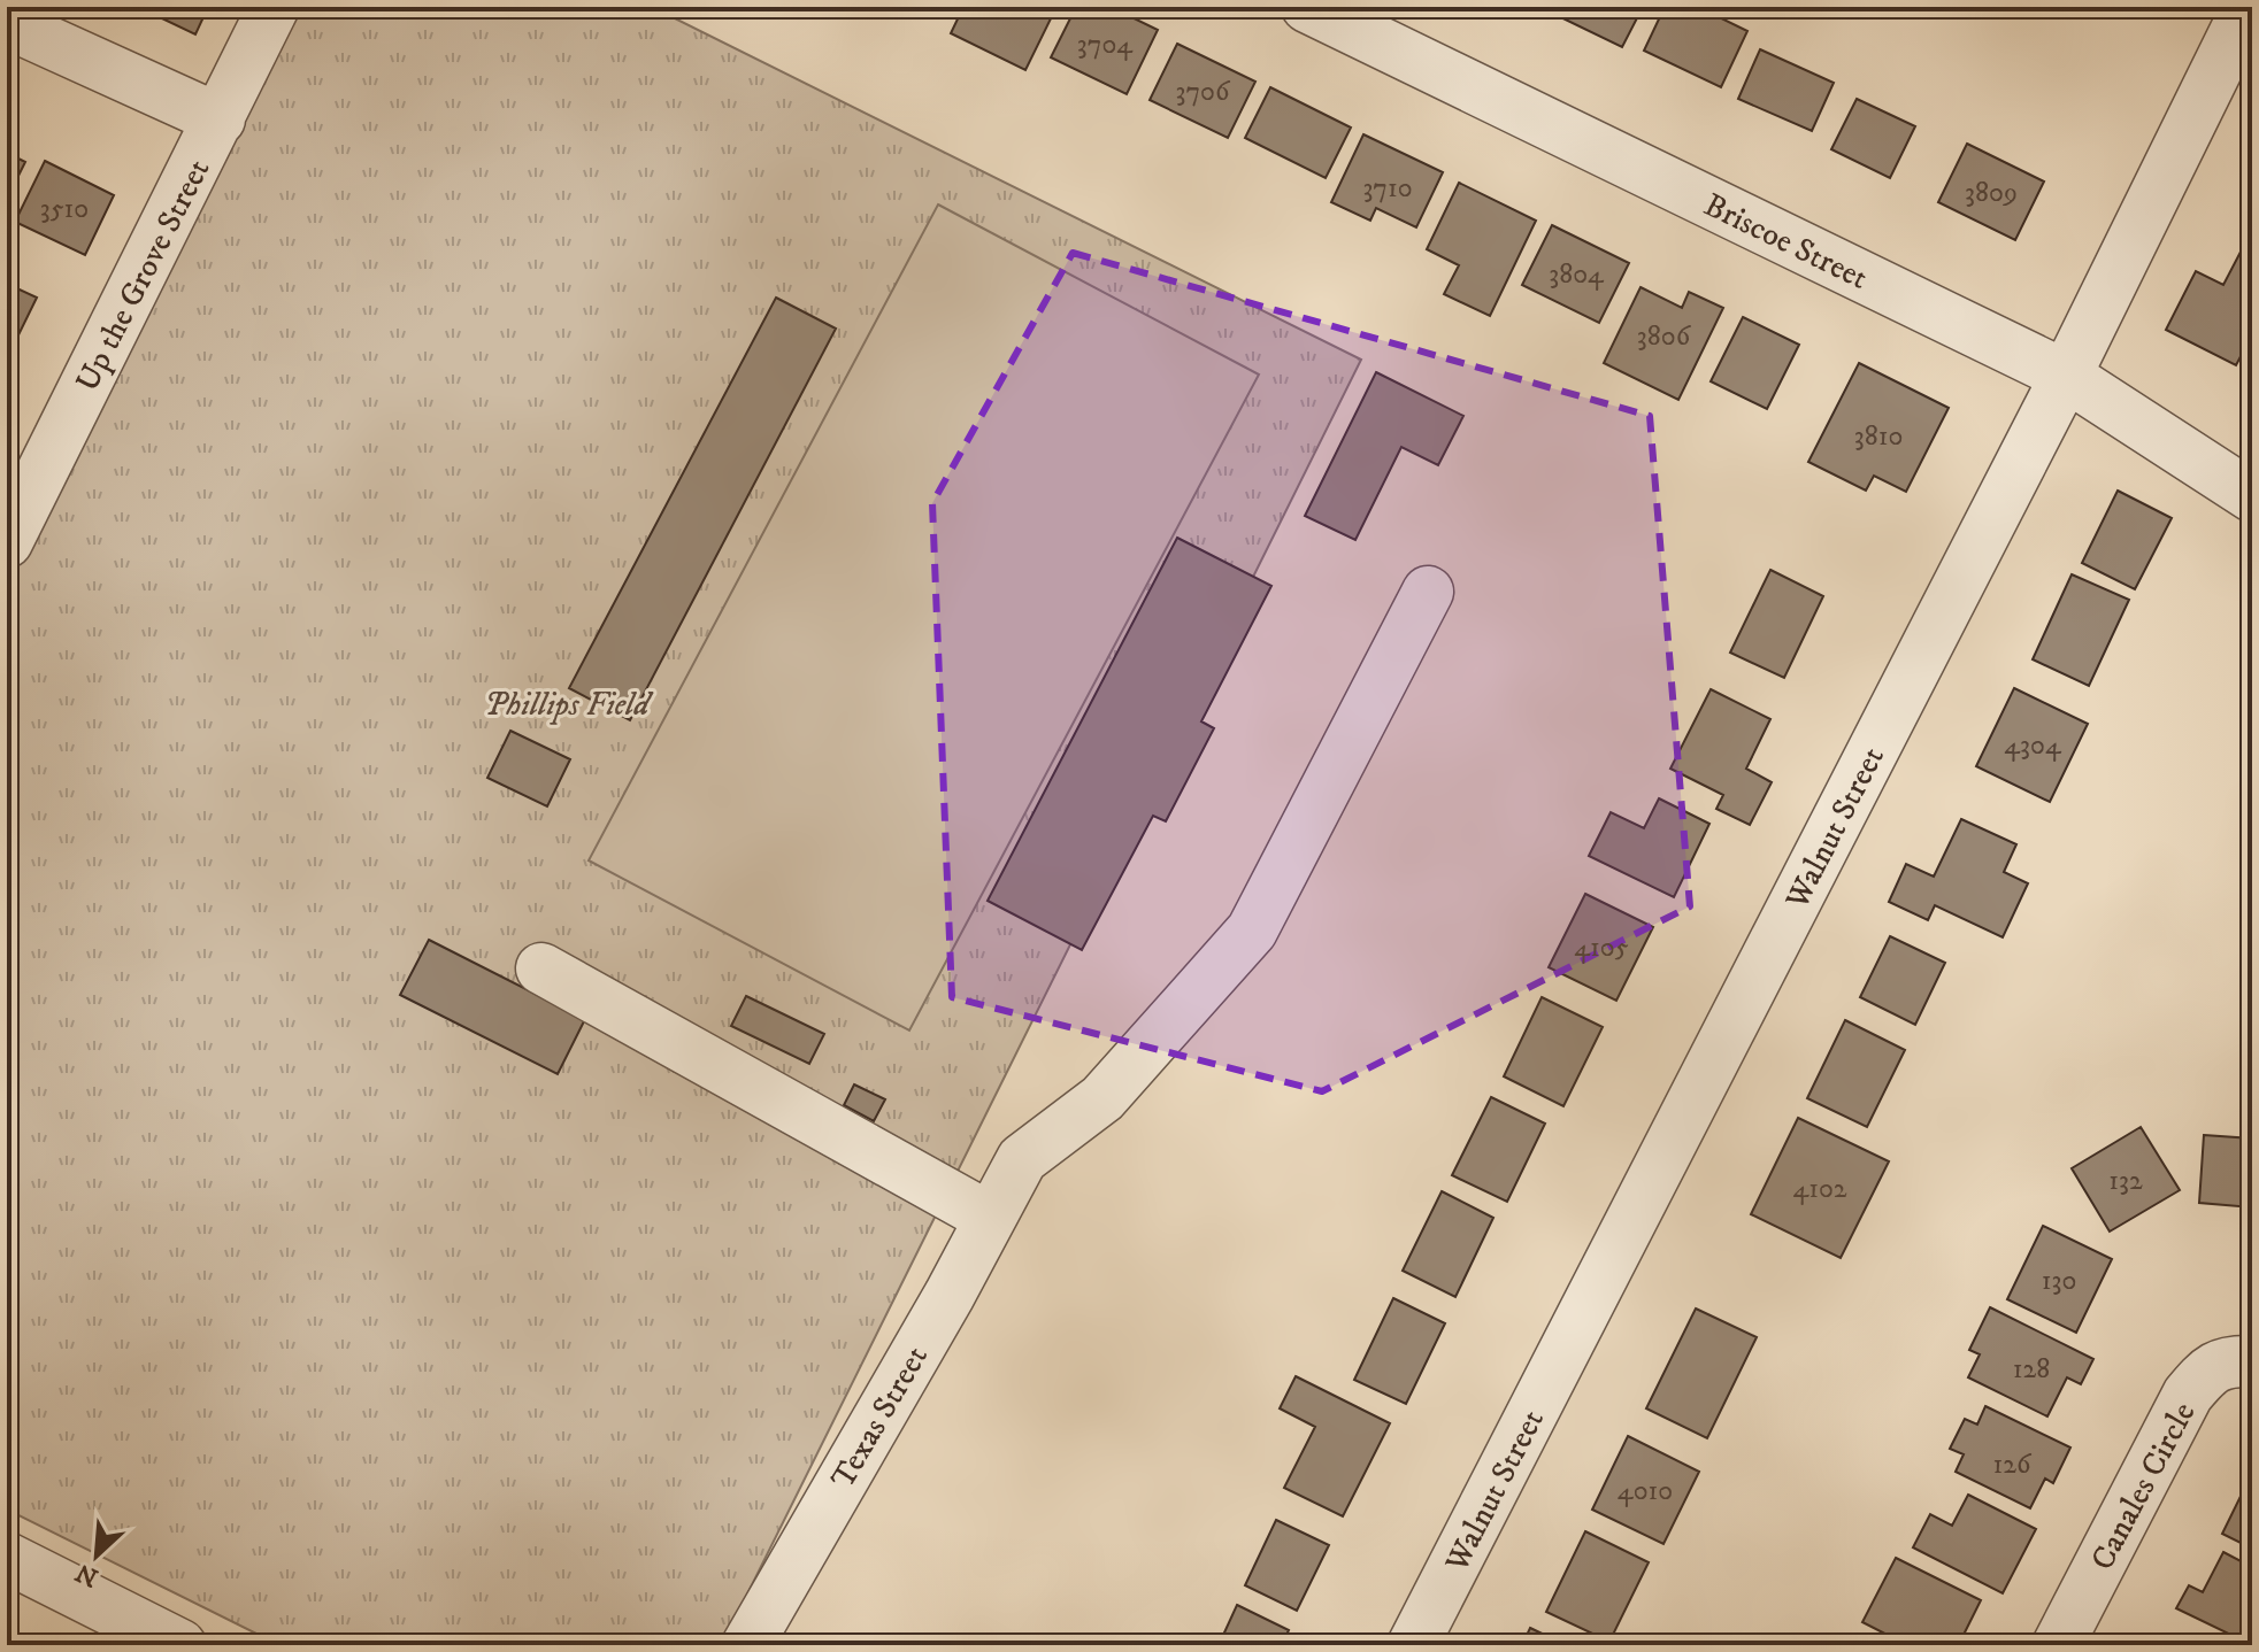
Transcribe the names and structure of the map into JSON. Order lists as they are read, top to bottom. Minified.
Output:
{"streets":{"street":["Briscoe Street","Up the Grove Street","Walnut Street","Texas Street","Canales Circle"]},"crossings":[["Briscoe Street","Walnut Street"]],"parks":["Phillips Field"],"house_numbers":["3704","3706","3710","3809","3510","3804","3806","3810","4304","4105","132","4102","130","128","126","4010"],"north":"bottom left"}
